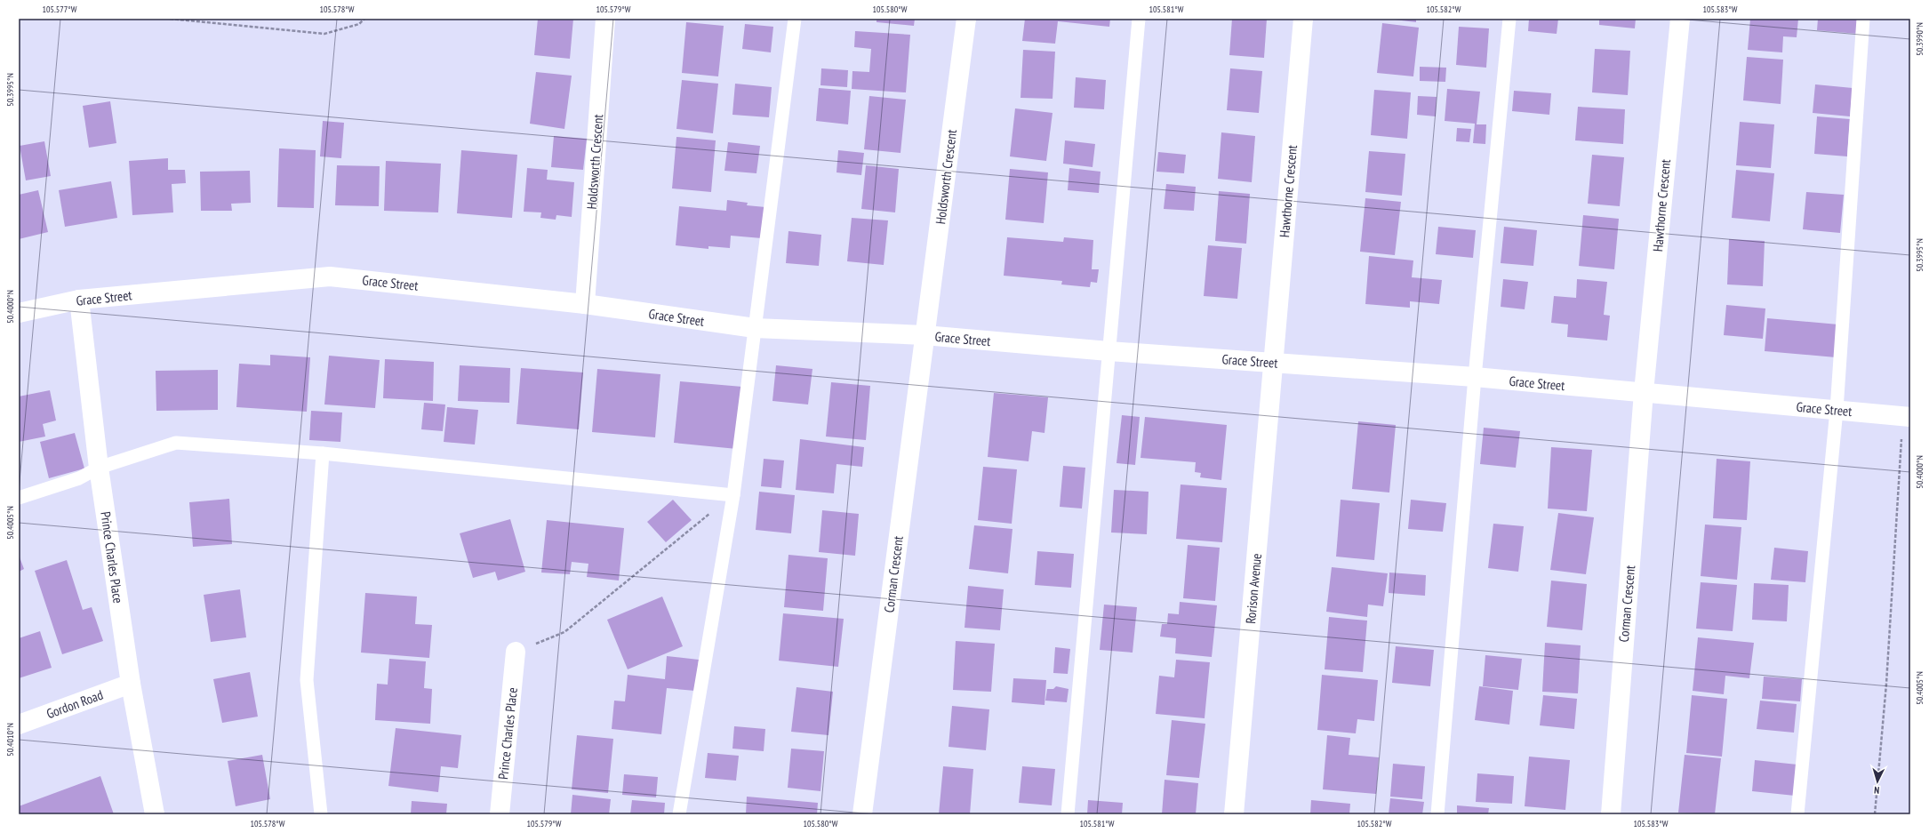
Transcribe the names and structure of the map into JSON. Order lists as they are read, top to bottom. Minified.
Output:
{"streets":{"street":["Holdsworth Crescent","Hawthorne Crescent","Grace Street","Prince Charles Place","Corman Crescent","Rorison Avenue","Gordon Road"]},"crossings":[["Holdsworth Crescent","Grace Street"],["Holdsworth Crescent","Corman Crescent"],["Hawthorne Crescent","Grace Street"],["Hawthorne Crescent","Corman Crescent"],["Hawthorne Crescent","Rorison Avenue"],["Grace Street","Prince Charles Place"],["Grace Street","Corman Crescent"],["Grace Street","Rorison Avenue"],["Prince Charles Place","Gordon Road"]],"north":"bottom","coordinates":["105.577°W","105.578°W","105.579°W","105.580°W","105.581°W","105.582°W","105.583°W","50.3990°N","50.3995°N","50.4000°N","50.4005°N","50.4010°N"]}
